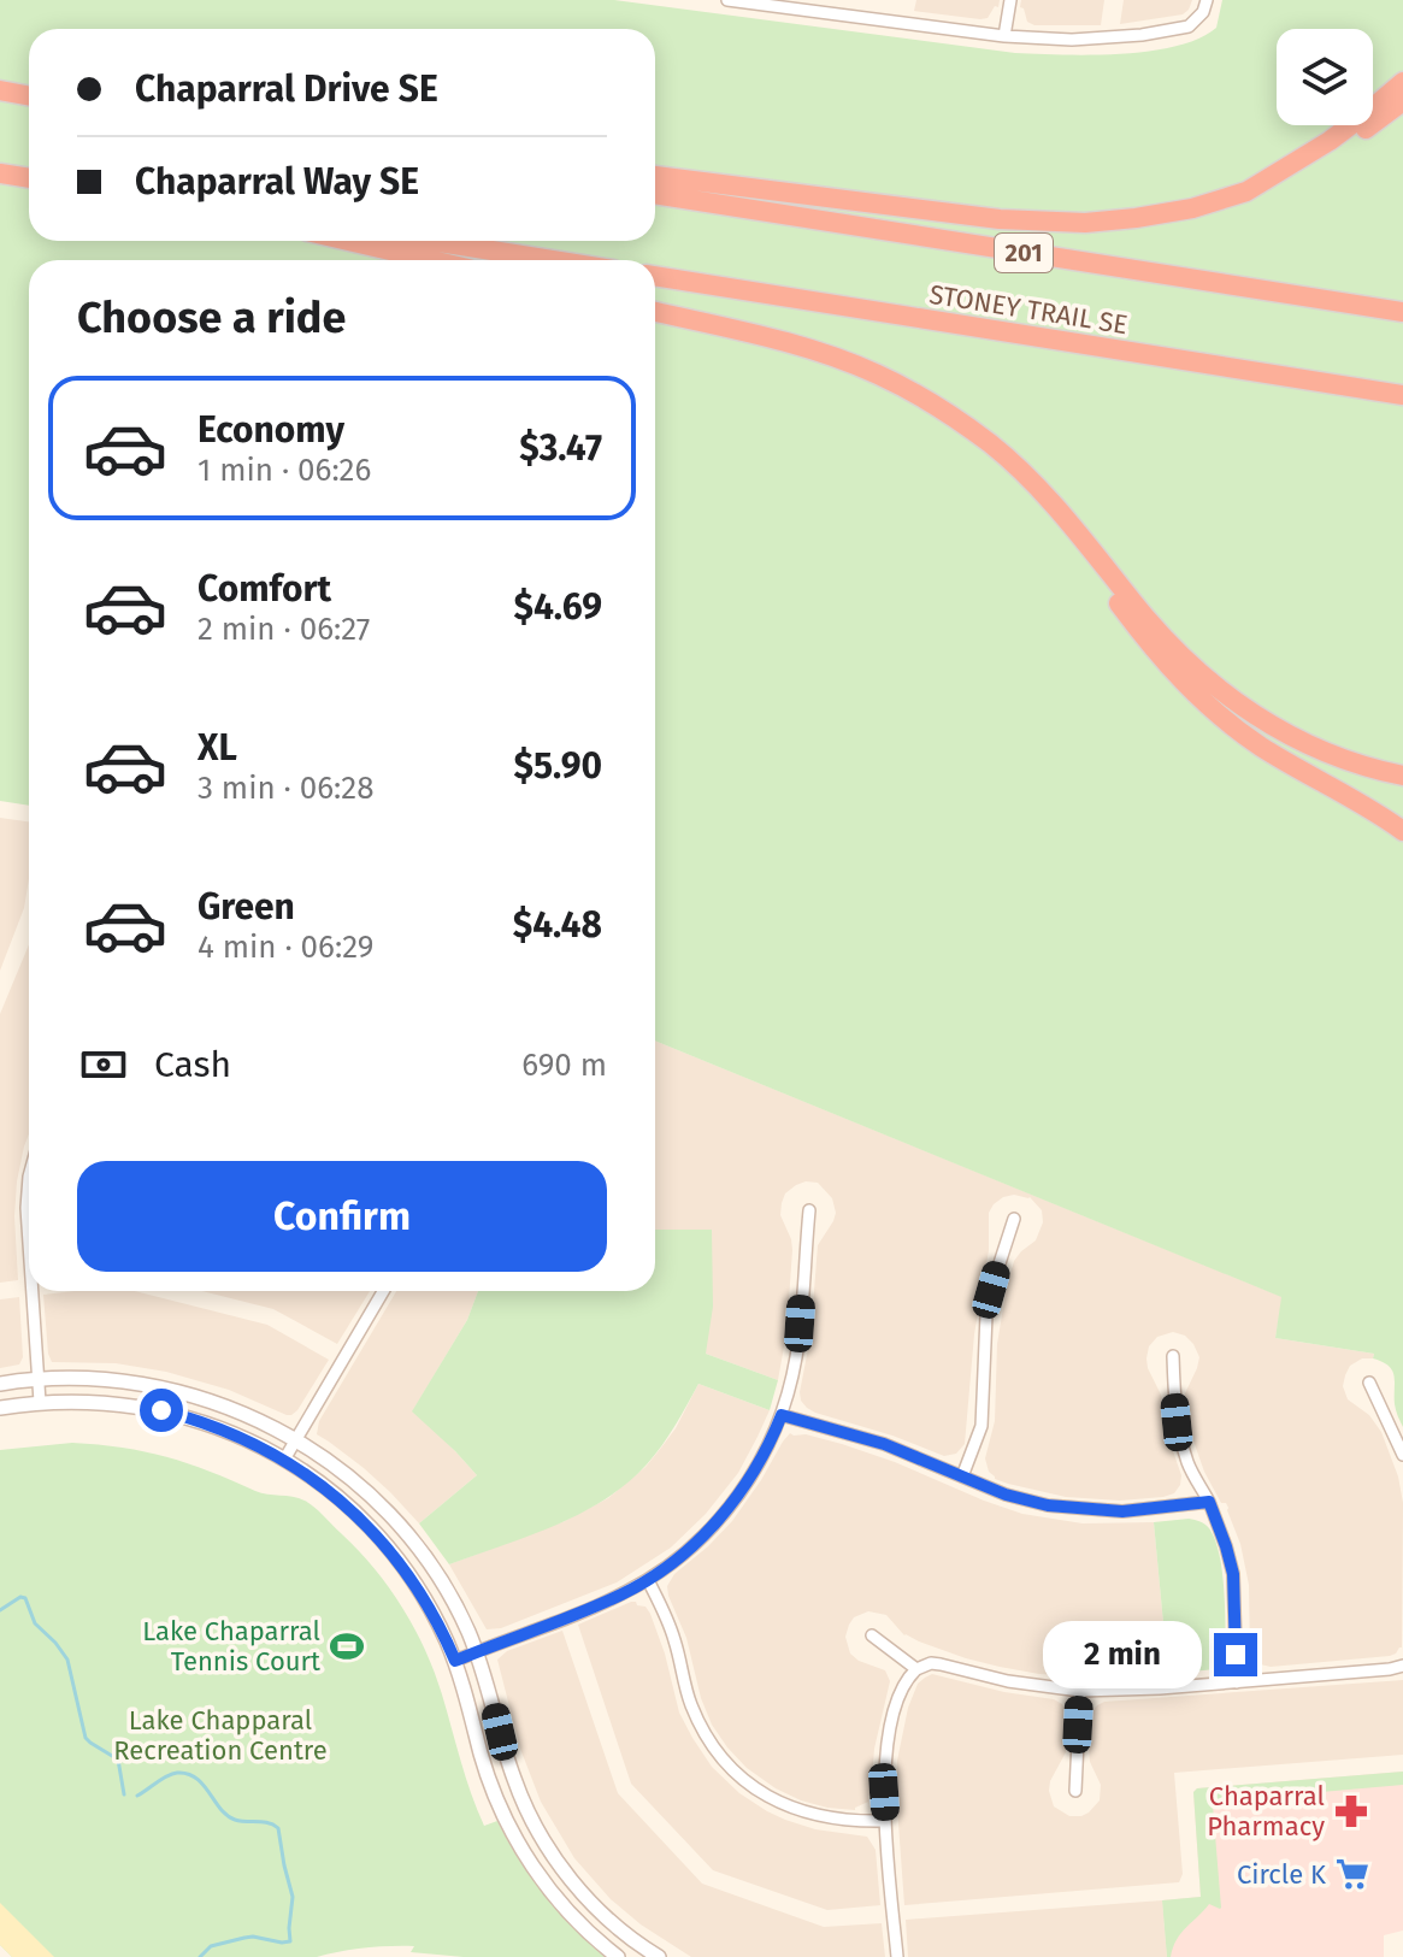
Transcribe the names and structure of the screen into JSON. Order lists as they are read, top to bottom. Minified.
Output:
{"streets":{"highway":["201","STONEY TRAIL SE"]},"parks":["Lake Chapparal Recreation Centre"],"places":{"sports":["Lake Chaparral Tennis Court"],"pharmacy":["Chaparral Pharmacy"],"supermarket":["Circle K"]},"page":{"banner":["Chaparral Drive SE","Chaparral Way SE"],"heading":"Choose a ride","list":[{"name":"Economy","note":"1 min · 06:26","value":"$3.47"},{"name":"Comfort","note":"2 min · 06:27","value":"$4.69"},{"name":"XL","note":"3 min · 06:28","value":"$5.90"},{"name":"Green","note":"4 min · 06:29","value":"$4.48"}],"pay":["Cash","690 m"],"buttons":"Confirm","bubble":"2 min"}}
